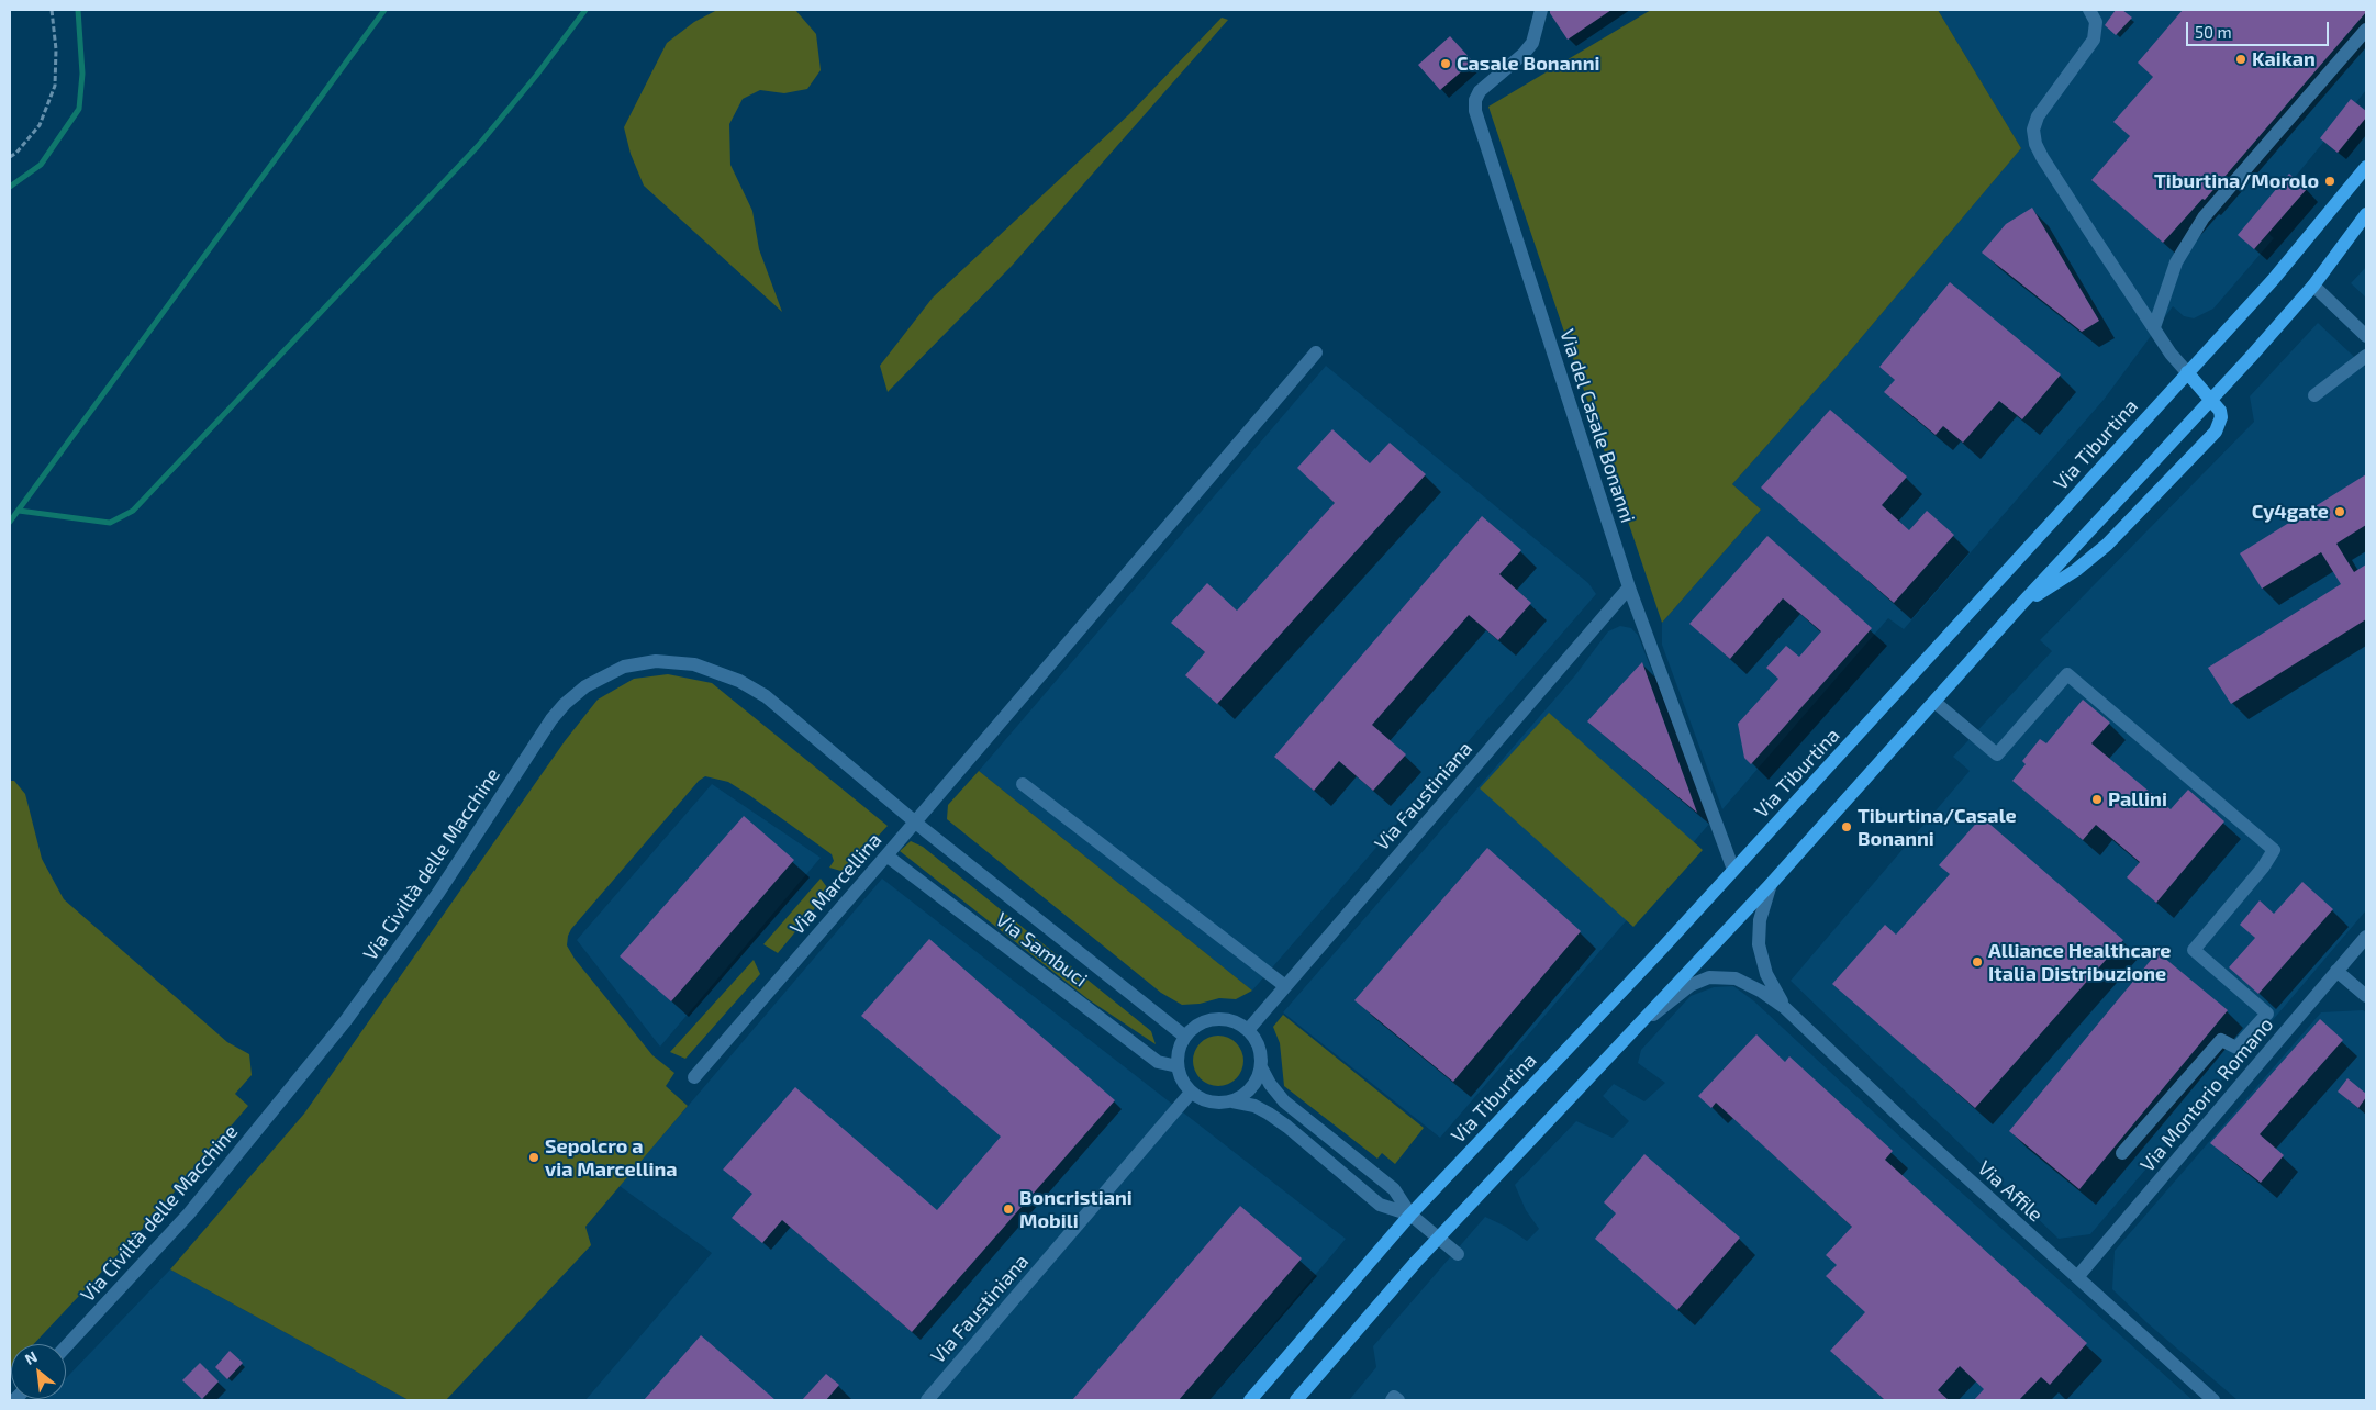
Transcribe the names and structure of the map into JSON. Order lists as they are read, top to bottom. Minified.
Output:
{"streets":{"main road":["Via Tiburtina"],"street":["Via del Casale Bonanni","Via Faustiniana","Via Civiltà delle Macchine","Via Marcellina","Via Sambuci","Via Montorio Romano","Via Affile"]},"crossings":[["Via del Casale Bonanni","Via Tiburtina"],["Via del Casale Bonanni","Via Faustiniana"],["Via Faustiniana","Via Sambuci"],["Via Civiltà delle Macchine","Via Marcellina"],["Via Civiltà delle Macchine","Via Sambuci"],["Via Marcellina","Via Sambuci"],["Via Montorio Romano","Via Affile"]],"places":["Kaikan","Casale Bonanni","Tiburtina/Morolo","Cy4gate","Pallini","Tiburtina/Casale Bonanni","Alliance Healthcare Italia Distribuzione","Sepolcro a via Marcellina","Boncristiani Mobili"],"scale_bar":"50 m","north":"top left"}
